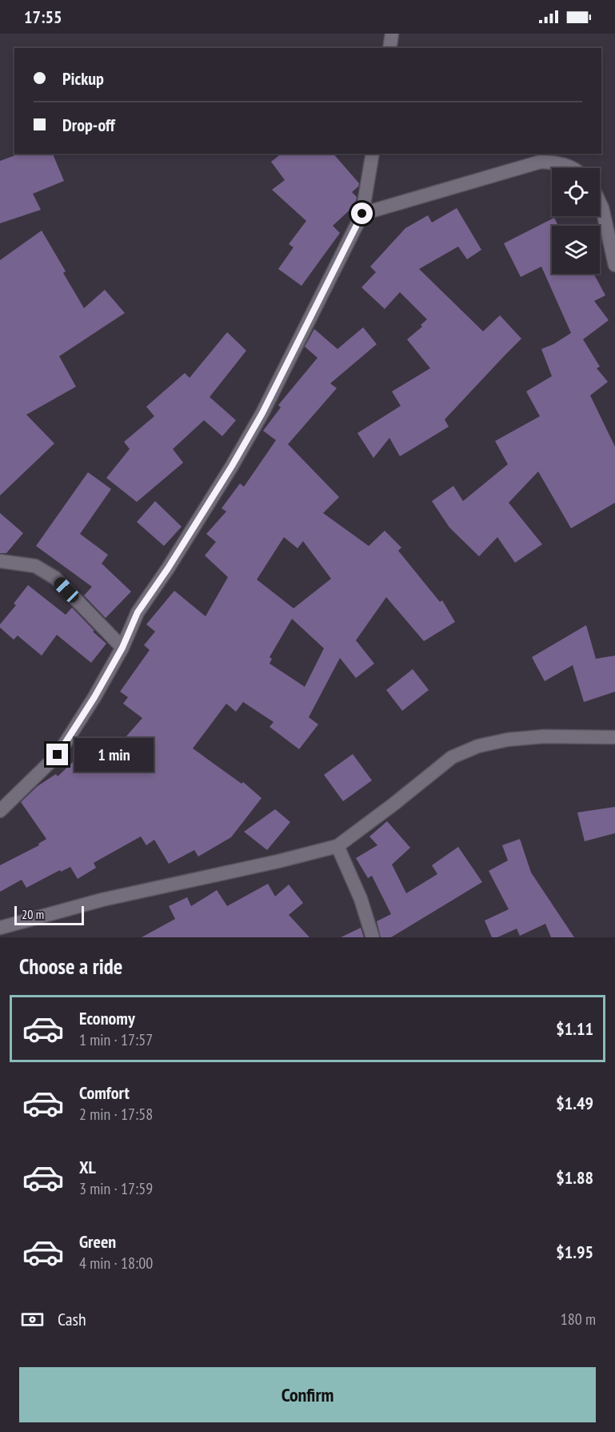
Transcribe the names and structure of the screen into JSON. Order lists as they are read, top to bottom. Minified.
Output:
{"scale_bar":"20 m","page":{"status":"17:55","banner":["Pickup","Drop-off"],"bubble":"1 min","scale":"20 m","heading":"Choose a ride","list":[{"name":"Economy","note":"1 min · 17:57","value":"$1.11"},{"name":"Comfort","note":"2 min · 17:58","value":"$1.49"},{"name":"XL","note":"3 min · 17:59","value":"$1.88"},{"name":"Green","note":"4 min · 18:00","value":"$1.95"}],"pay":["Cash","180 m"],"buttons":"Confirm"}}
